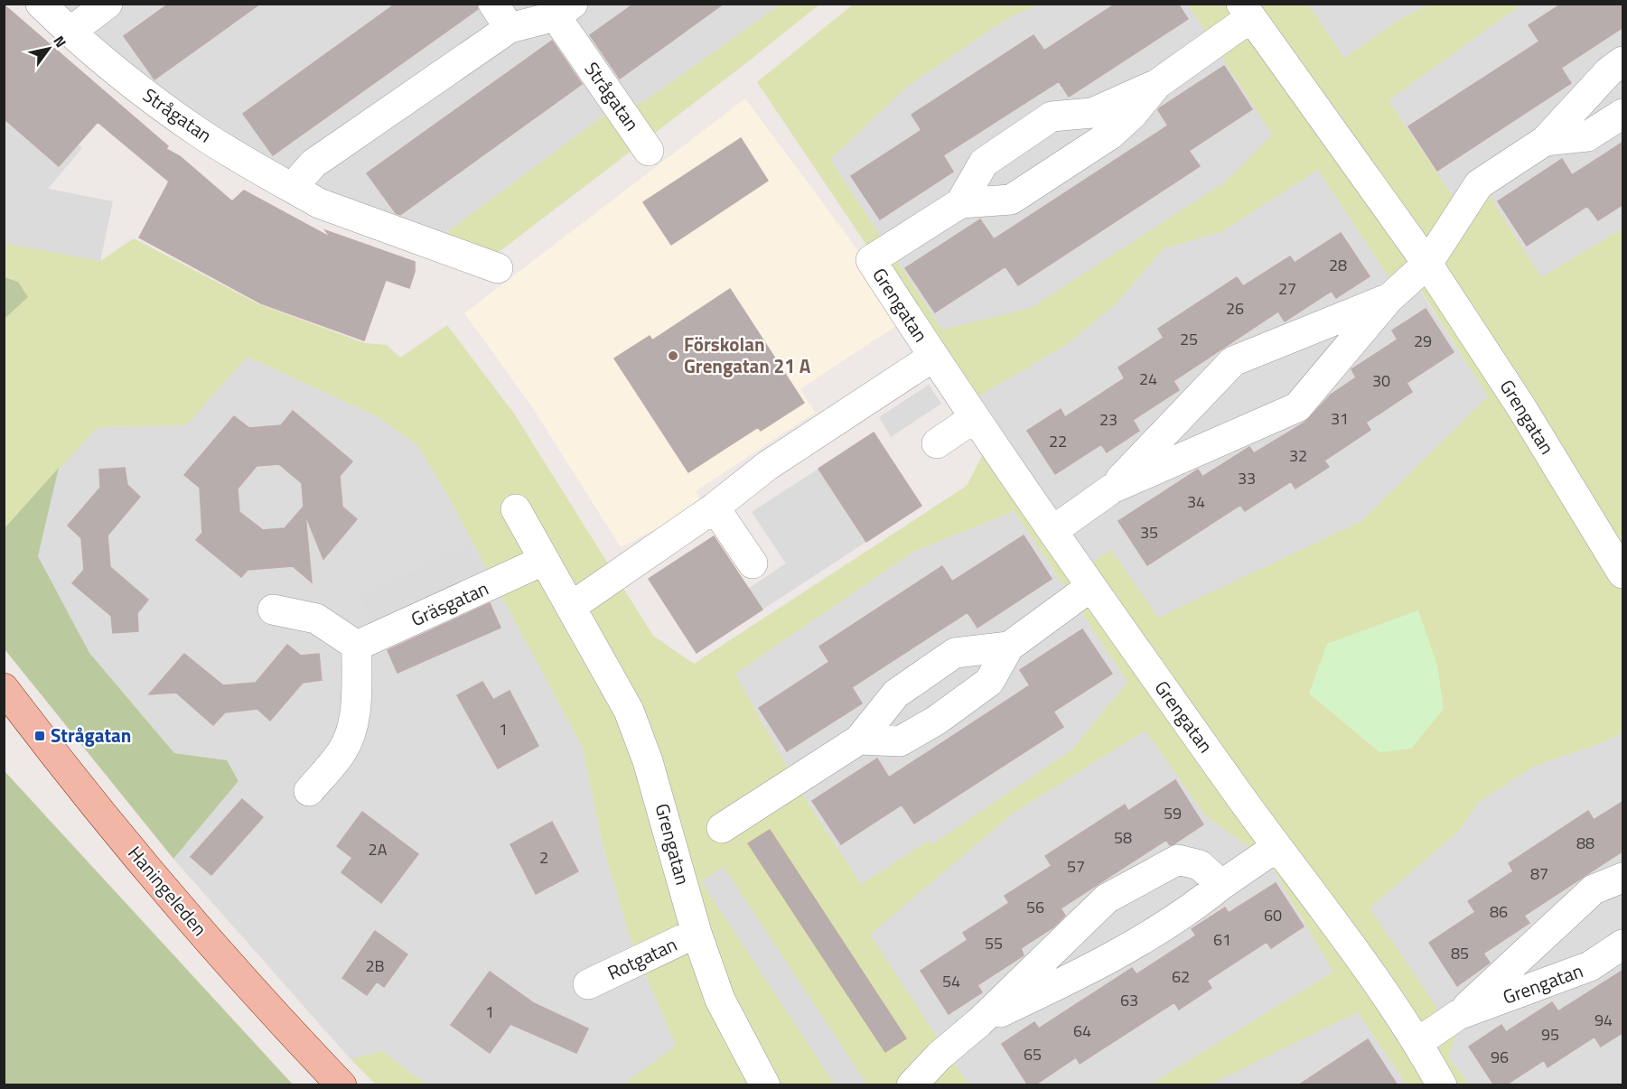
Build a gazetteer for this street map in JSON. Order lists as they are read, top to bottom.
{
  "streets": {
    "main road": ["Haningeleden"],
    "street": [
      "Strågatan",
      "Grengatan",
      "Gräsgatan",
      "Rotgatan"
    ]
  },
  "crossings": [
    ["Grengatan", "Gräsgatan"],
    ["Grengatan", "Rotgatan"]
  ],
  "places": {
    "other": ["Förskolan Grengatan 21 A"],
    "transit": ["Strågatan"]
  },
  "house_numbers": [
    "28",
    "27",
    "26",
    "25",
    "29",
    "24",
    "30",
    "31",
    "23",
    "22",
    "32",
    "33",
    "34",
    "35",
    "1",
    "59",
    "58",
    "88",
    "2A",
    "2",
    "57",
    "87",
    "56",
    "86",
    "60",
    "61",
    "55",
    "85",
    "2B",
    "62",
    "54",
    "63",
    "1",
    "94",
    "64",
    "95",
    "65",
    "96"
  ],
  "north": "top right"
}
